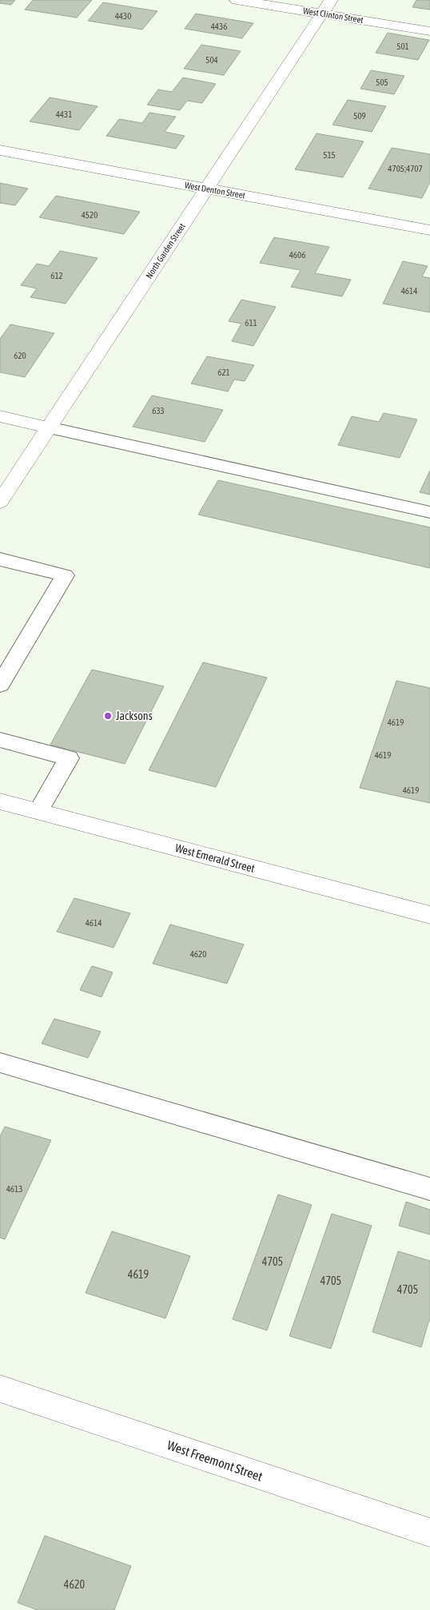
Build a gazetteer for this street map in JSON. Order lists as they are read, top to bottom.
{
  "streets": {
    "street": [
      "West Clinton Street",
      "West Denton Street",
      "North Garden Street",
      "West Emerald Street",
      "West Freemont Street"
    ]
  },
  "crossings": [
    ["West Clinton Street", "North Garden Street"],
    ["West Denton Street", "North Garden Street"]
  ],
  "places": ["Jacksons"],
  "house_numbers": [
    "4430",
    "4436",
    "501",
    "504",
    "505",
    "4431",
    "509",
    "515",
    "4705;4707",
    "4520",
    "4606",
    "612",
    "4614",
    "611",
    "620",
    "621",
    "633",
    "4619",
    "4619",
    "4619",
    "4614",
    "4620",
    "4613",
    "4705",
    "4619",
    "4705",
    "4705",
    "4620"
  ]
}
